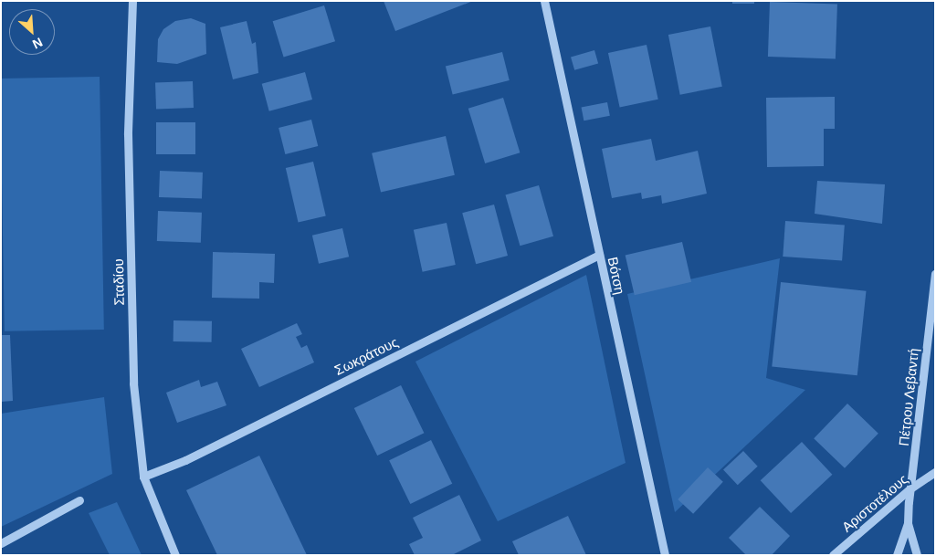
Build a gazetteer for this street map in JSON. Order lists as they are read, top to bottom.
{
  "streets": {
    "street": [
      "Βότση",
      "Σταδίου",
      "Σωκράτους",
      "Πέτρου Λεβαντή",
      "Αριστοτέλους"
    ]
  },
  "crossings": [
    ["Βότση", "Σωκράτους"],
    ["Σταδίου", "Σωκράτους"],
    ["Πέτρου Λεβαντή", "Αριστοτέλους"]
  ],
  "north": "bottom right"
}
